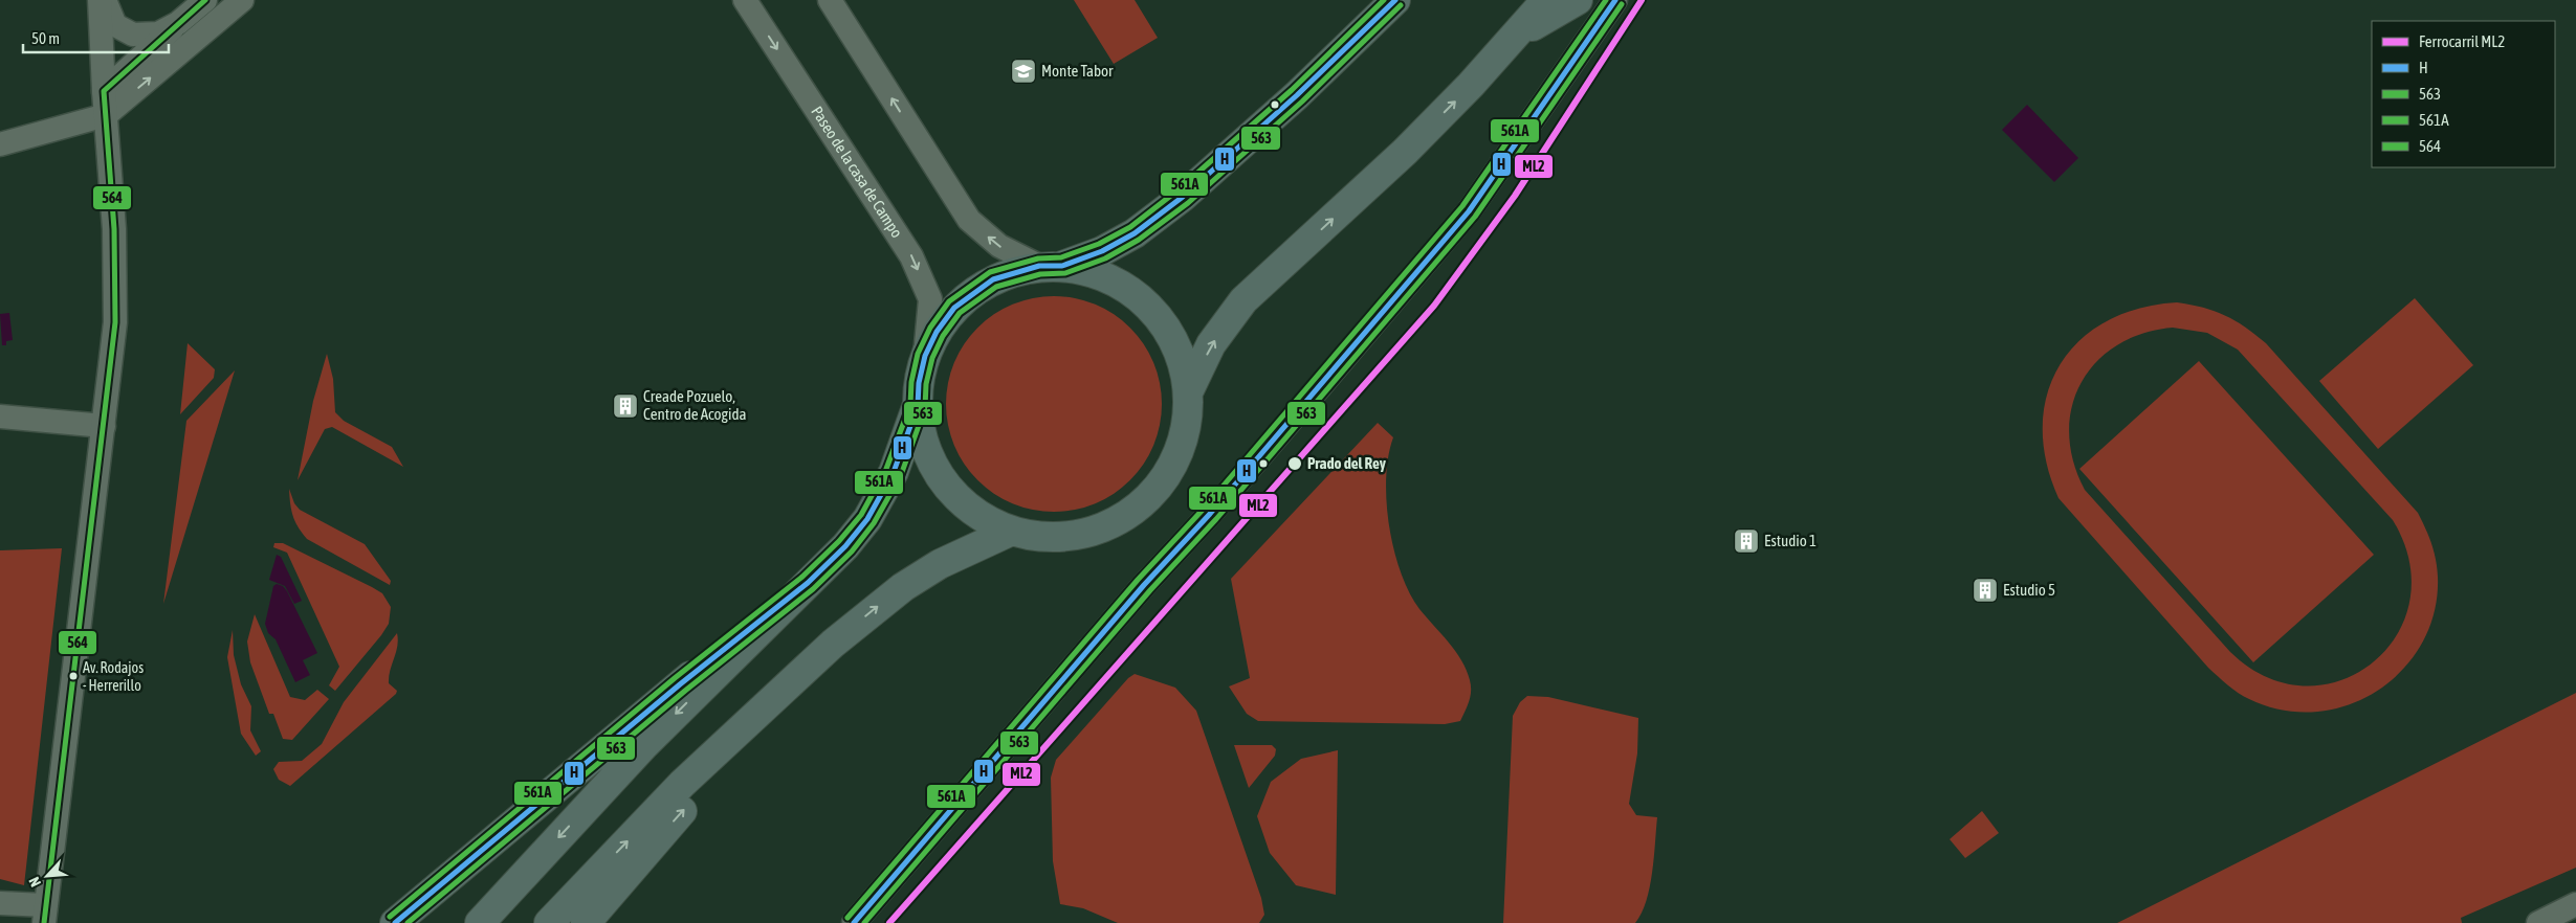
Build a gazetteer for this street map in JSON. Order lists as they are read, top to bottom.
{
  "streets": {
    "street": ["Paseo de la casa de Campo"]
  },
  "places": {
    "school or university": ["Monte Tabor"],
    "building": ["Creade Pozuelo, Centro de Acogida", "Estudio 1", "Estudio 5"],
    "other": ["Prado del Rey", "Av. Rodajos - Herrerillo"]
  },
  "lines": [
    "rail line ML2",
    "transit line H",
    "transit line 561A",
    "transit line 564",
    "transit line 563"
  ],
  "legend": [
    "Ferrocarril ML2",
    "H",
    "563",
    "561A",
    "564"
  ],
  "scale_bar": "50 m",
  "north": "bottom left"
}
